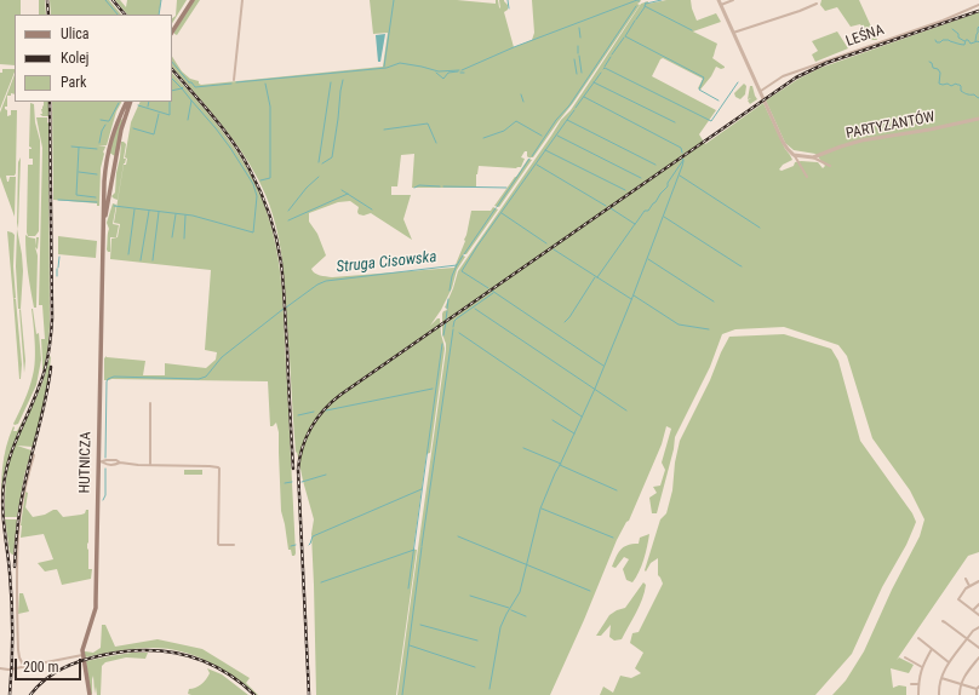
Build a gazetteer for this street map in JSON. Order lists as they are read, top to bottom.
{
  "streets": {
    "main road": ["HUTNICZA"],
    "street": ["LEŚNA", "PARTYZANTÓW"]
  },
  "water": ["Struga Cisowska"],
  "legend": ["Ulica", "Kolej", "Park"],
  "scale_bar": "200 m"
}
